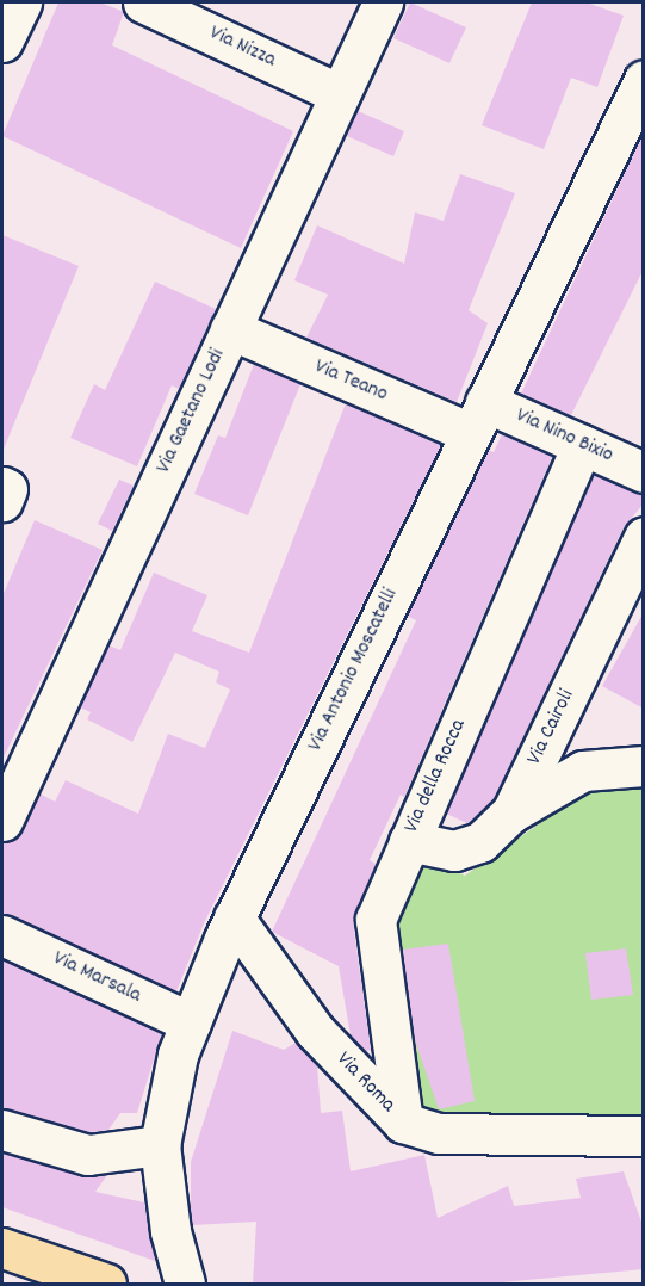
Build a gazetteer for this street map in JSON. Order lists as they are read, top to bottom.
{
  "streets": {
    "street": [
      "Via Nizza",
      "Via Teano",
      "Via Gaetano Lodi",
      "Via Nino Bixio",
      "Via Antonio Moscatelli",
      "Via Cairoli",
      "Via della Rocca",
      "Via Marsala",
      "Via Roma"
    ]
  },
  "crossings": [
    ["Via Nizza", "Via Gaetano Lodi"],
    ["Via Teano", "Via Gaetano Lodi"],
    ["Via Teano", "Via Nino Bixio"],
    ["Via Teano", "Via Antonio Moscatelli"],
    ["Via Nino Bixio", "Via Antonio Moscatelli"],
    ["Via Nino Bixio", "Via della Rocca"],
    ["Via Antonio Moscatelli", "Via Marsala"],
    ["Via Antonio Moscatelli", "Via Roma"],
    ["Via Cairoli", "Via della Rocca"],
    ["Via della Rocca", "Via Roma"]
  ]
}
